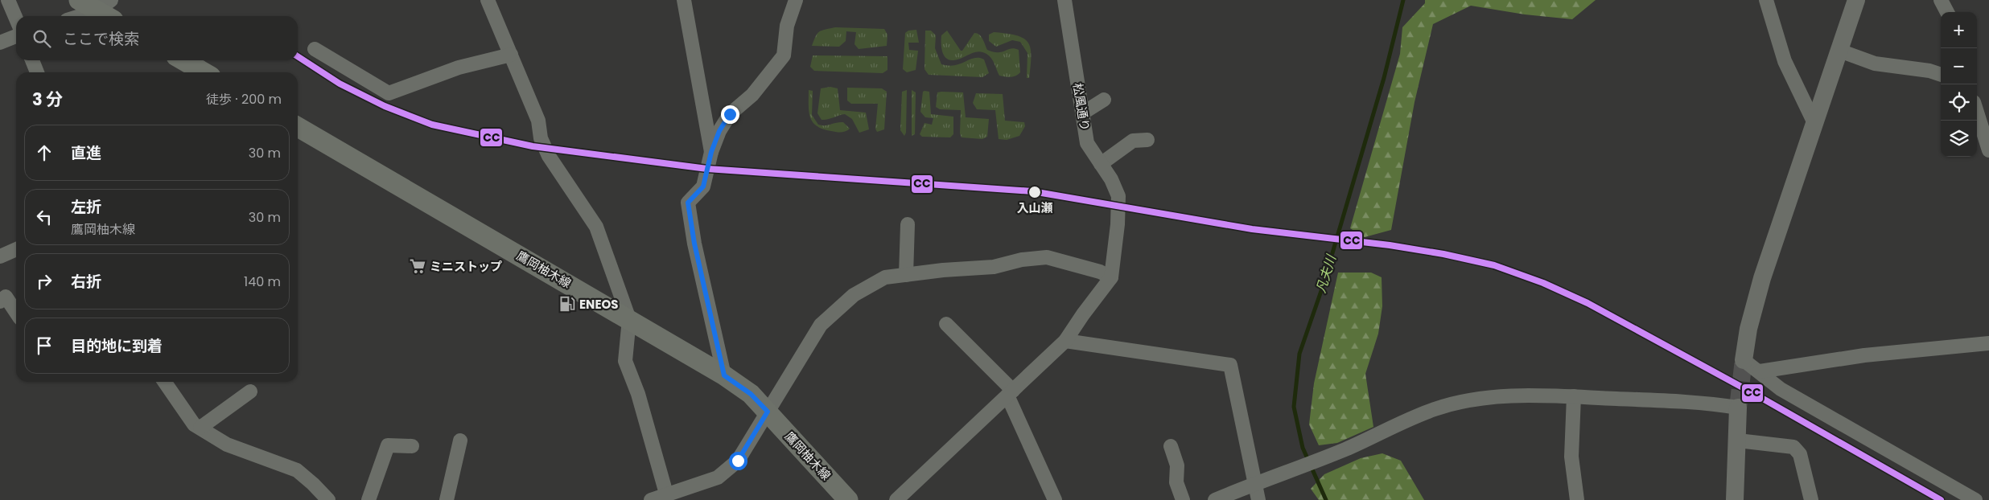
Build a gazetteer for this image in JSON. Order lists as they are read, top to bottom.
{
  "streets": {
    "main road": ["鷹岡柚木線"],
    "street": ["松風通り"]
  },
  "water": ["凡夫川"],
  "places": {
    "other": ["入山瀬"],
    "supermarket": ["ミニストップ"],
    "fuel station": ["ENEOS"]
  },
  "lines": ["transit line CC"],
  "page": {
    "map_buttons": ["+", "−"],
    "search": "ここで検索",
    "heading": ["3 分", "徒歩 · 200 m"],
    "list": [
      ["直進", "30 m"],
      ["左折", "鷹岡柚木線", "30 m"],
      ["右折", "140 m"],
      "目的地に到着"
    ]
  }
}
